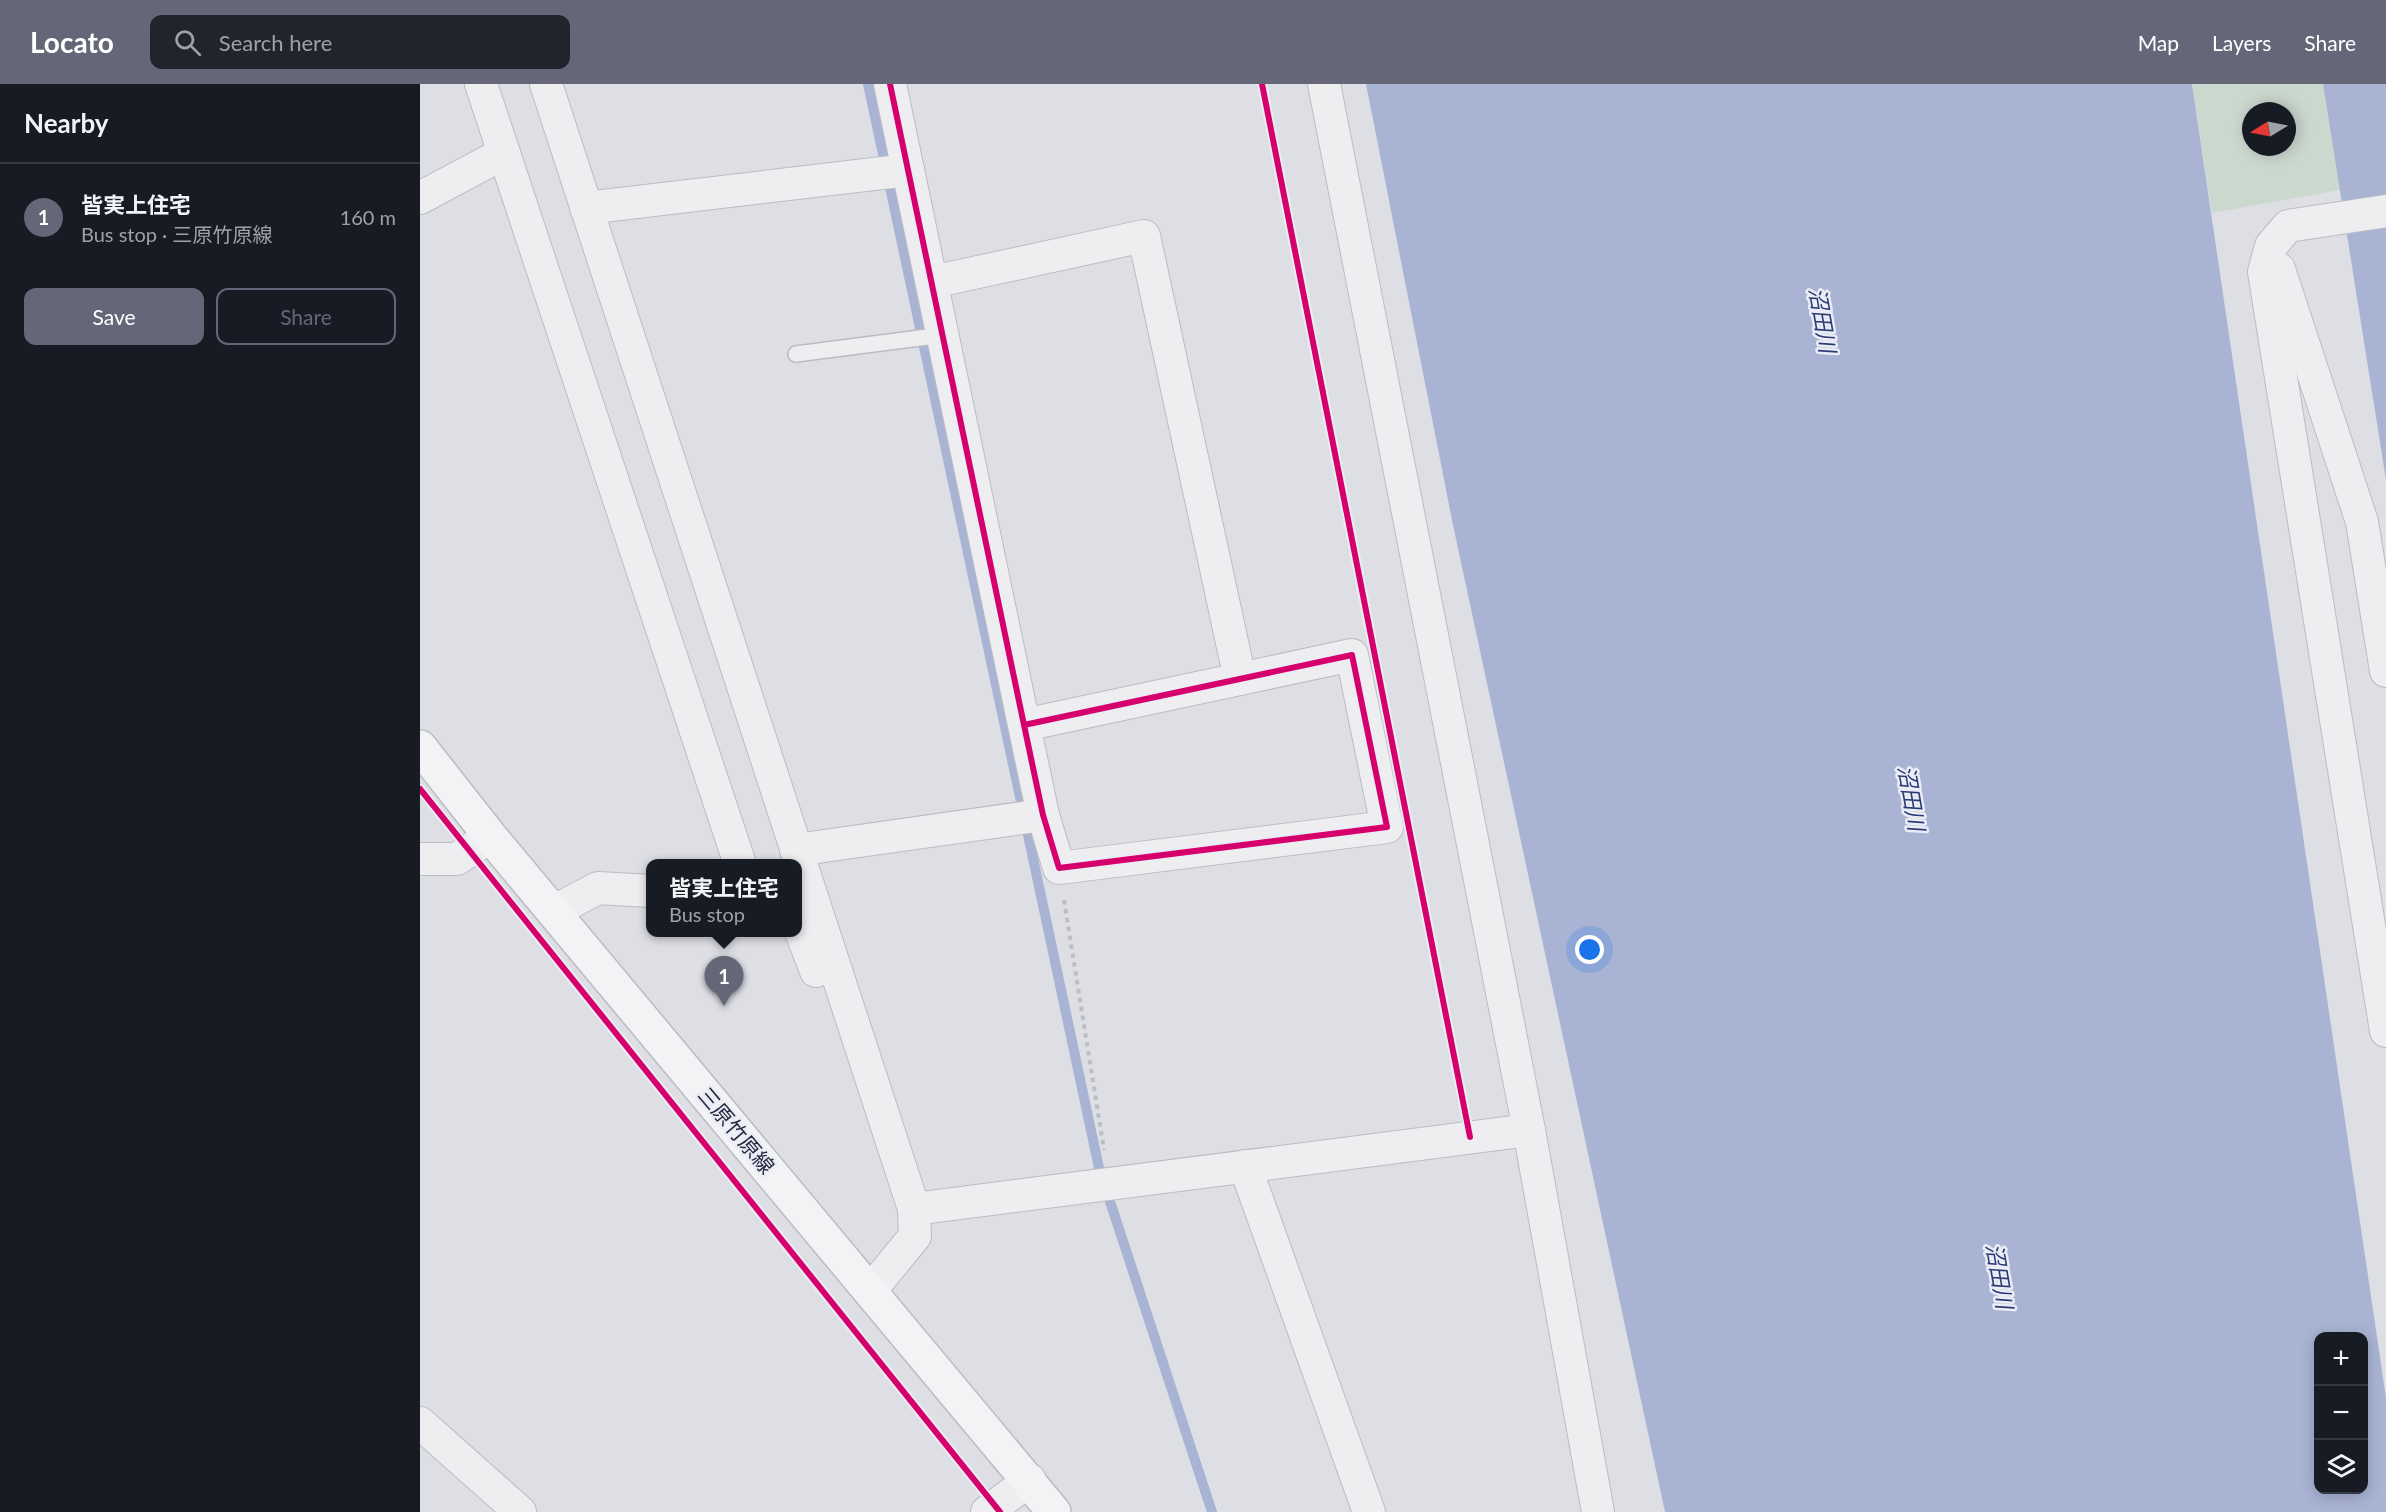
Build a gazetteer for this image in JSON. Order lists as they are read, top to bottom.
{
  "streets": {
    "main road": ["三原竹原線"]
  },
  "water": ["沼田川"],
  "north": "left",
  "page": {
    "header": "Locato",
    "search": "Search here",
    "nav": ["Map", "Layers", "Share"],
    "heading": "Nearby",
    "list": [
      {
        "mark": "1",
        "name": "皆実上住宅",
        "note": "Bus stop · 三原竹原線",
        "value": "160 m"
      }
    ],
    "buttons": ["Save", "Share"],
    "popup": ["皆実上住宅", "Bus stop"],
    "pins": "1",
    "map_buttons": ["+", "−"]
  }
}
